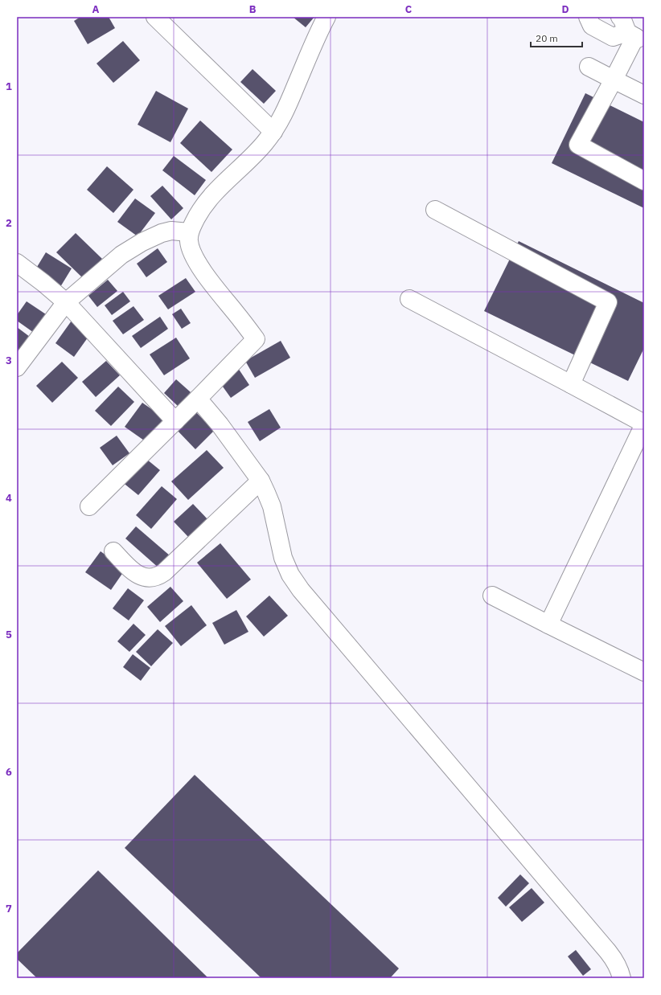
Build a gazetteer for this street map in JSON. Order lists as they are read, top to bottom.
{
  "scale_bar": "20 m",
  "grid": {
    "columns": [
      "A",
      "B",
      "C",
      "D"
    ],
    "rows": [
      "1",
      "2",
      "3",
      "4",
      "5",
      "6",
      "7"
    ]
  }
}
